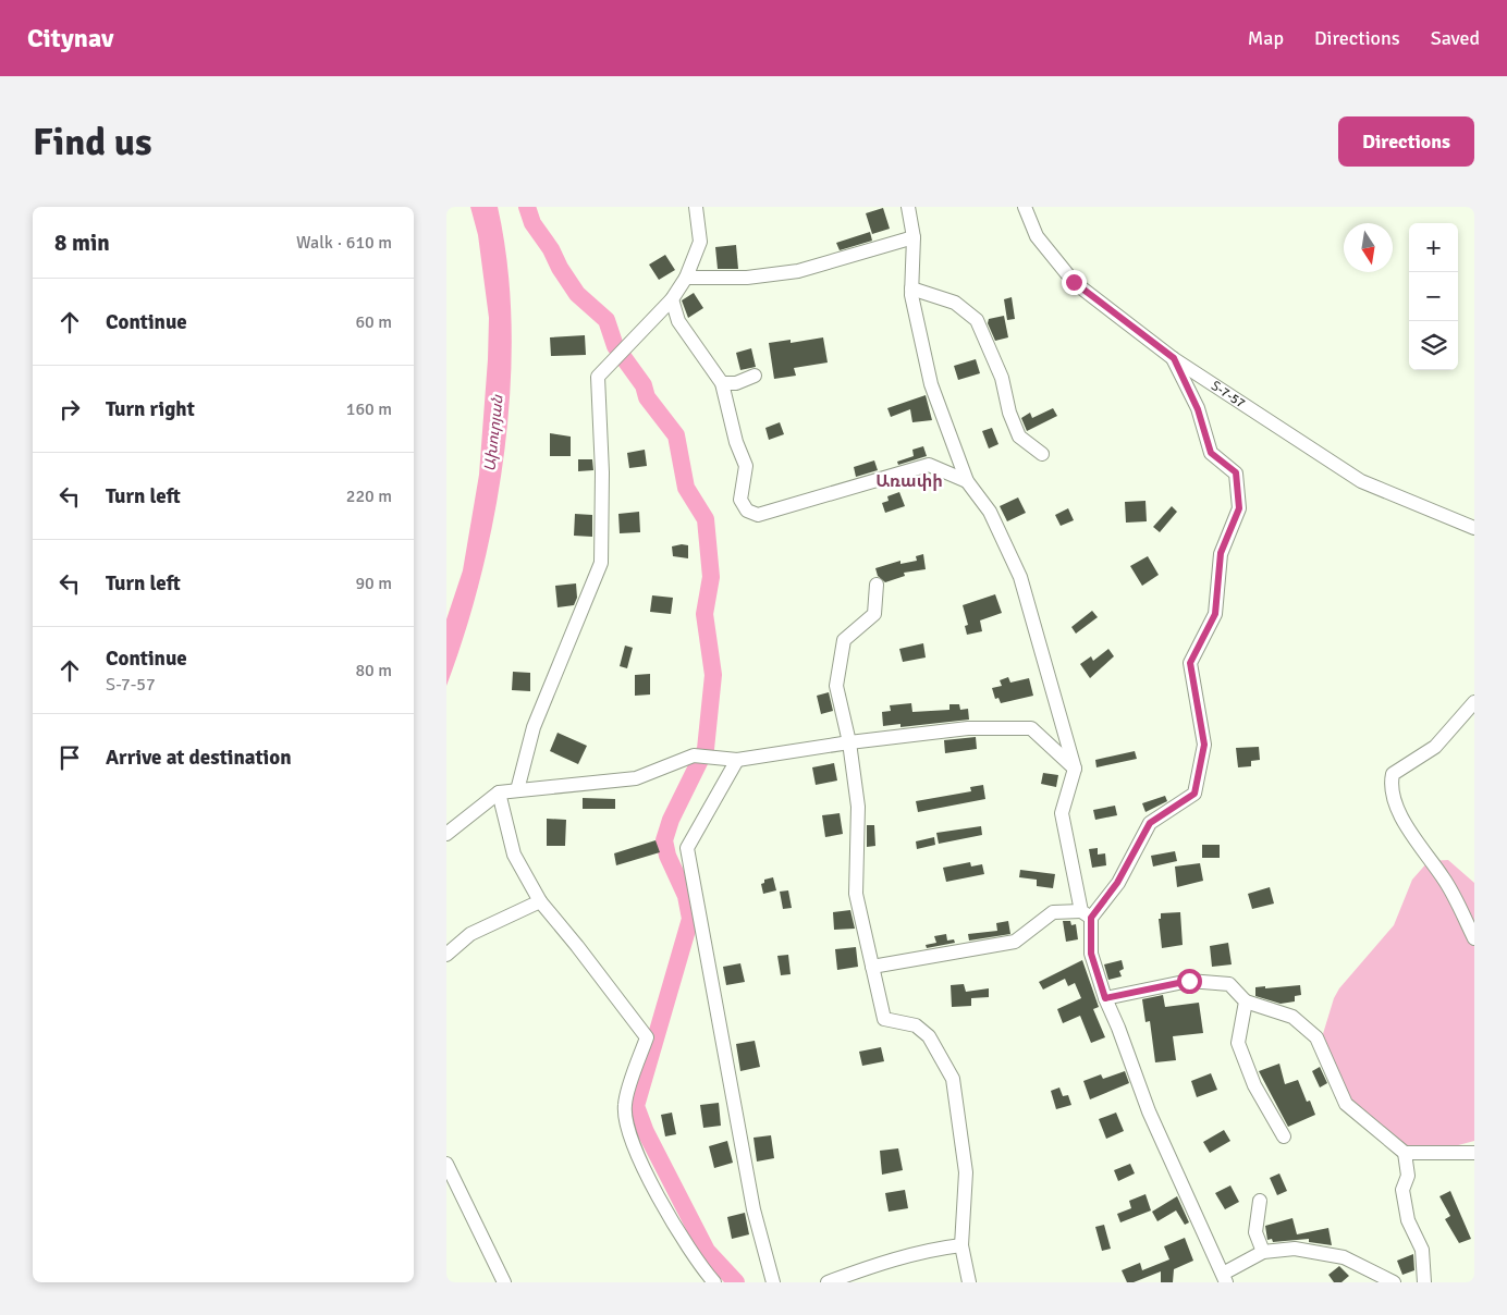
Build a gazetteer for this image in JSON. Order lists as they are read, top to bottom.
{
  "streets": {
    "street": ["Տ-7-57"]
  },
  "districts": ["Առափի"],
  "water": ["Ախուրյան"],
  "north": "bottom",
  "page": {
    "header": "Citynav",
    "nav": ["Map", "Directions", "Saved"],
    "buttons": "Directions",
    "title": "Find us",
    "heading": ["8 min", "Walk · 610 m"],
    "map_buttons": ["+", "−"],
    "list": [
      ["Continue", "60 m"],
      ["Turn right", "160 m"],
      ["Turn left", "220 m"],
      ["Turn left", "90 m"],
      ["Continue", "Տ-7-57", "80 m"],
      "Arrive at destination"
    ]
  }
}
